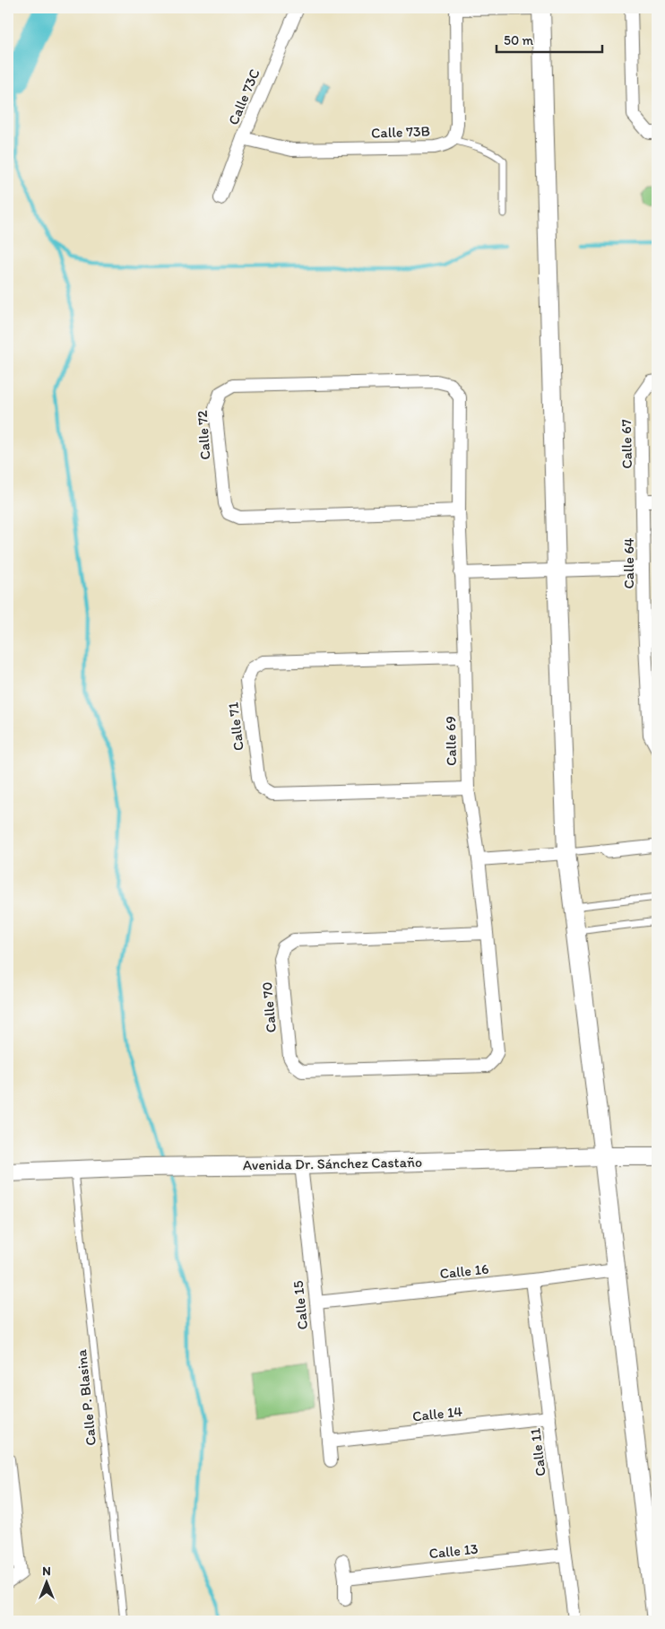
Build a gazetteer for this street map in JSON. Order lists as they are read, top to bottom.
{
  "streets": {
    "street": [
      "Calle 73C",
      "Calle 73B",
      "Calle 72",
      "Calle 67",
      "Calle 64",
      "Calle 71",
      "Calle 69",
      "Calle 70",
      "Avenida Dr. Sánchez Castaño",
      "Calle 16",
      "Calle 15",
      "Calle 14",
      "Calle 11",
      "Calle 13"
    ],
    "lane": ["Calle P. Blasina"]
  },
  "crossings": [
    ["Calle 73C", "Calle 73B"],
    ["Calle 72", "Calle 69"],
    ["Calle 67", "Calle 64"],
    ["Calle 71", "Calle 69"],
    ["Calle 69", "Calle 70"],
    ["Avenida Dr. Sánchez Castaño", "Calle 15"],
    ["Avenida Dr. Sánchez Castaño", "Calle P. Blasina"],
    ["Calle 16", "Calle 15"],
    ["Calle 16", "Calle 11"],
    ["Calle 15", "Calle 14"],
    ["Calle 14", "Calle 11"],
    ["Calle 11", "Calle 13"]
  ],
  "scale_bar": "50 m",
  "north": "top"
}
